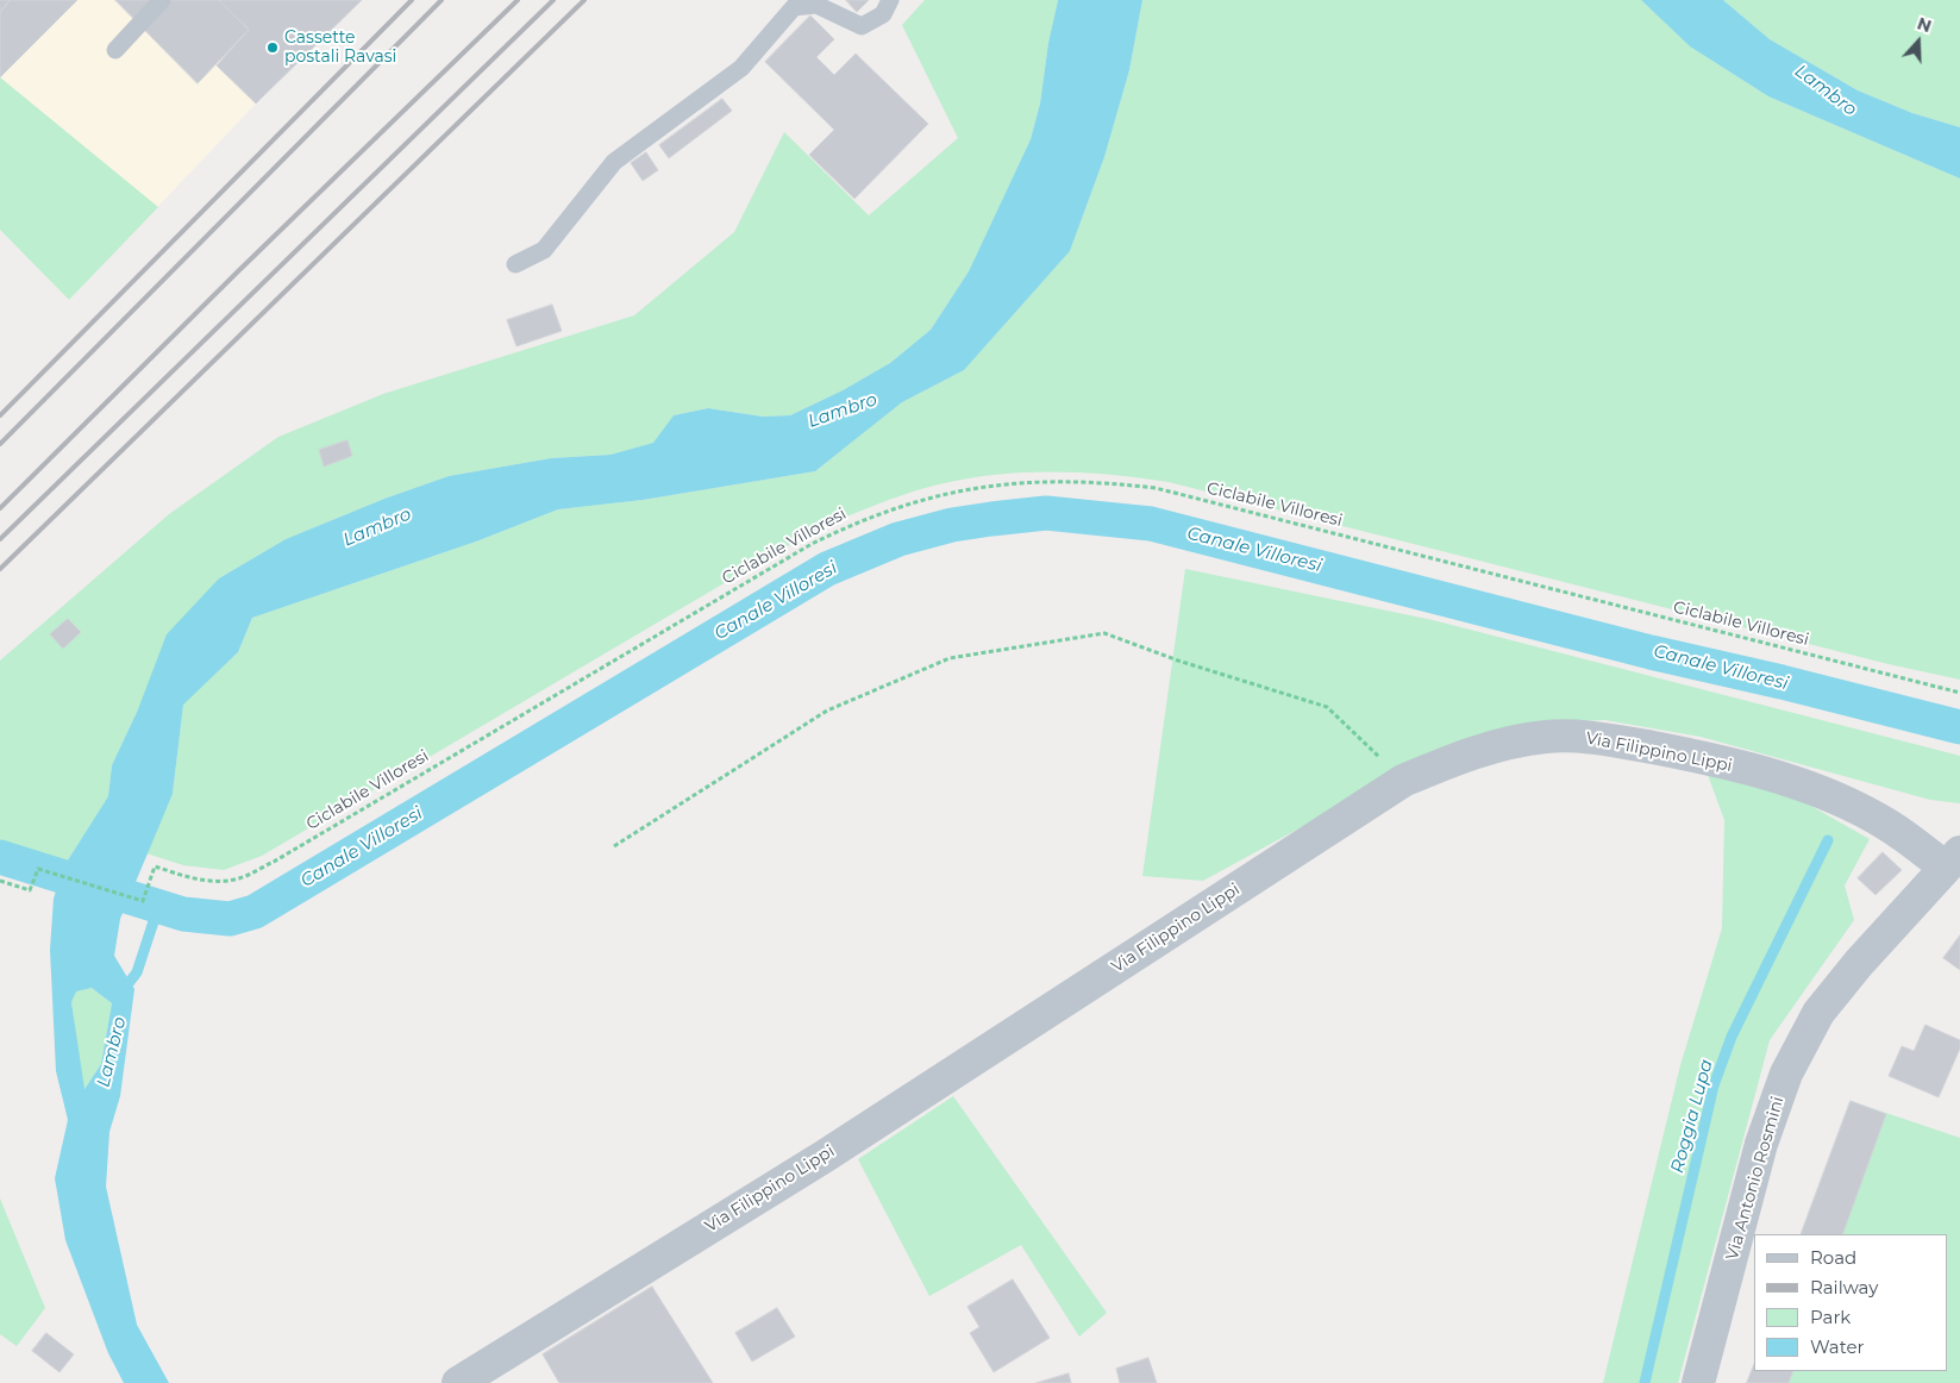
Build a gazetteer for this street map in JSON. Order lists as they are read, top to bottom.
{
  "streets": {
    "street": ["Via Filippino Lippi", "Via Antonio Rosmini"],
    "path": ["Ciclabile Villoresi"]
  },
  "crossings": [
    ["Via Filippino Lippi", "Via Antonio Rosmini"]
  ],
  "water": ["Lambro", "Canale Villoresi", "Roggia Lupa"],
  "places": ["Cassette postali Ravasi"],
  "legend": [
    "Road",
    "Railway",
    "Park",
    "Water"
  ],
  "north": "top"
}
